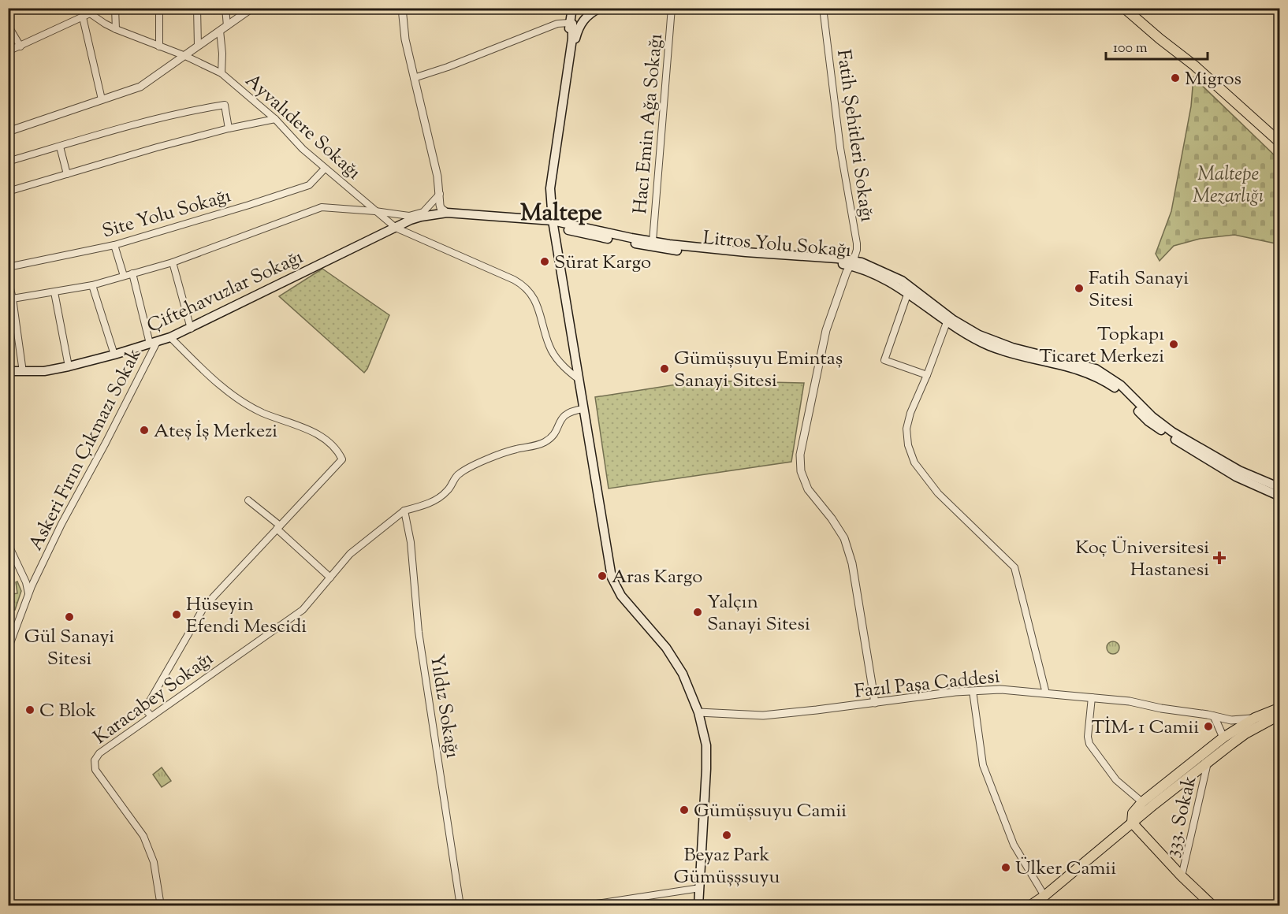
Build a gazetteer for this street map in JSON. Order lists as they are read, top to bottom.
{
  "streets": {
    "main road": ["Litros Yolu Sokağı", "Çiftehavuzlar Sokağı"],
    "street": [
      "Hacı Emin Ağa Sokağı",
      "Ayvalıdere Sokağı",
      "Fatih Şehitleri Sokağı",
      "Site Yolu Sokağı",
      "Askeri Fırın Çıkmazı Sokak",
      "Fazıl Paşa Caddesi",
      "Karacabey Sokağı",
      "Yıldız Sokağı",
      "333. Sokak"
    ]
  },
  "crossings": [
    ["Hacı Emin Ağa Sokağı", "Litros Yolu Sokağı"],
    ["Ayvalıdere Sokağı", "Site Yolu Sokağı"],
    ["Ayvalıdere Sokağı", "Çiftehavuzlar Sokağı"],
    ["Fatih Şehitleri Sokağı", "Litros Yolu Sokağı"],
    ["Litros Yolu Sokağı", "Çiftehavuzlar Sokağı"],
    ["Çiftehavuzlar Sokağı", "Askeri Fırın Çıkmazı Sokak"],
    ["Karacabey Sokağı", "Yıldız Sokağı"]
  ],
  "districts": ["Maltepe"],
  "parks": ["Maltepe Mezarlığı"],
  "places": {
    "other": [
      "Migros",
      "Sürat Kargo",
      "Fatih Sanayi Sitesi",
      "Topkapı Ticaret Merkezi",
      "Gümüşsuyu Emintaş Sanayi Sitesi",
      "Ateş İş Merkezi",
      "Aras Kargo",
      "Yalçın Sanayi Sitesi",
      "Hüseyin Efendi Mescidi",
      "Gül Sanayi Sitesi",
      "C Blok",
      "TİM- 1 Camii",
      "Gümüşsuyu Camii",
      "Beyaz Park Gümüşşsuyu",
      "Ülker Camii"
    ],
    "health": ["Koç Üniversitesi Hastanesi"]
  },
  "scale_bar": "100 m"
}
